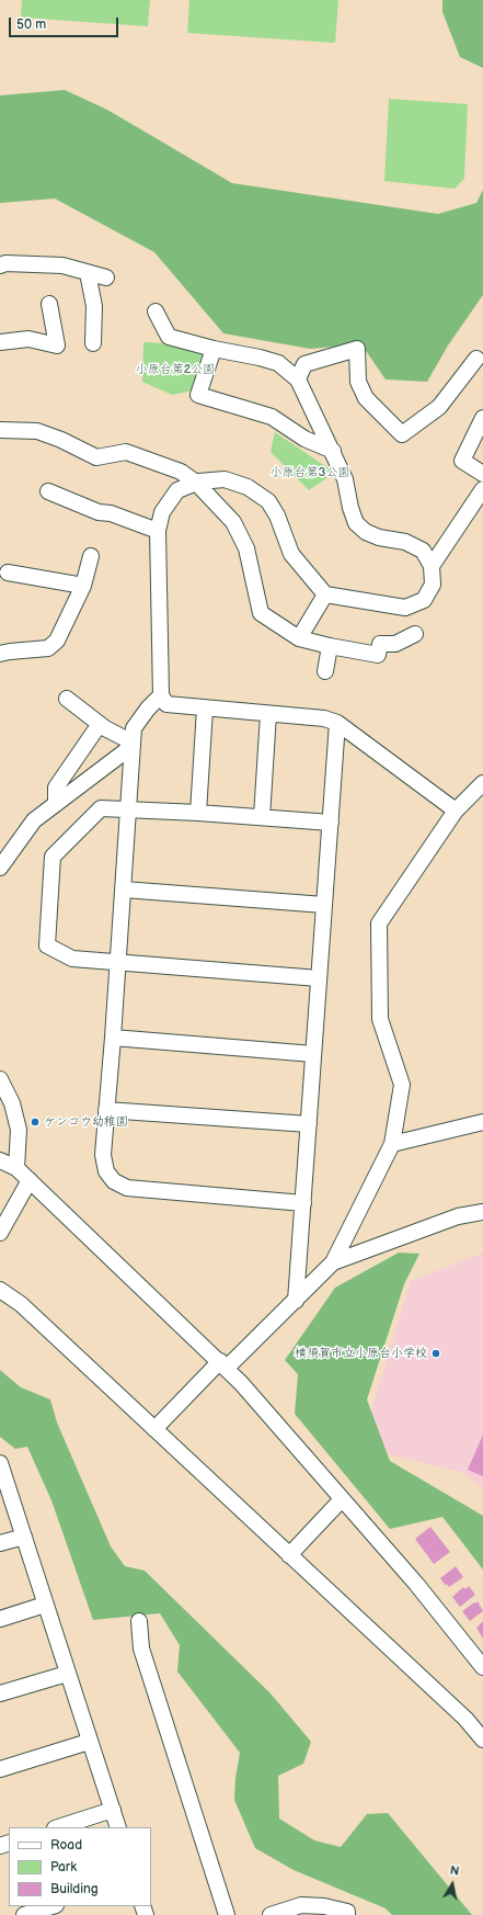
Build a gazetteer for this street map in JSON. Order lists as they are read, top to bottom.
{
  "parks": ["小原台第2公園", "小原台第3公園"],
  "places": ["ケンコウ幼稚園", "横須賀市立小原台小学校"],
  "legend": ["Road", "Park", "Building"],
  "scale_bar": "50 m",
  "north": "top"
}
